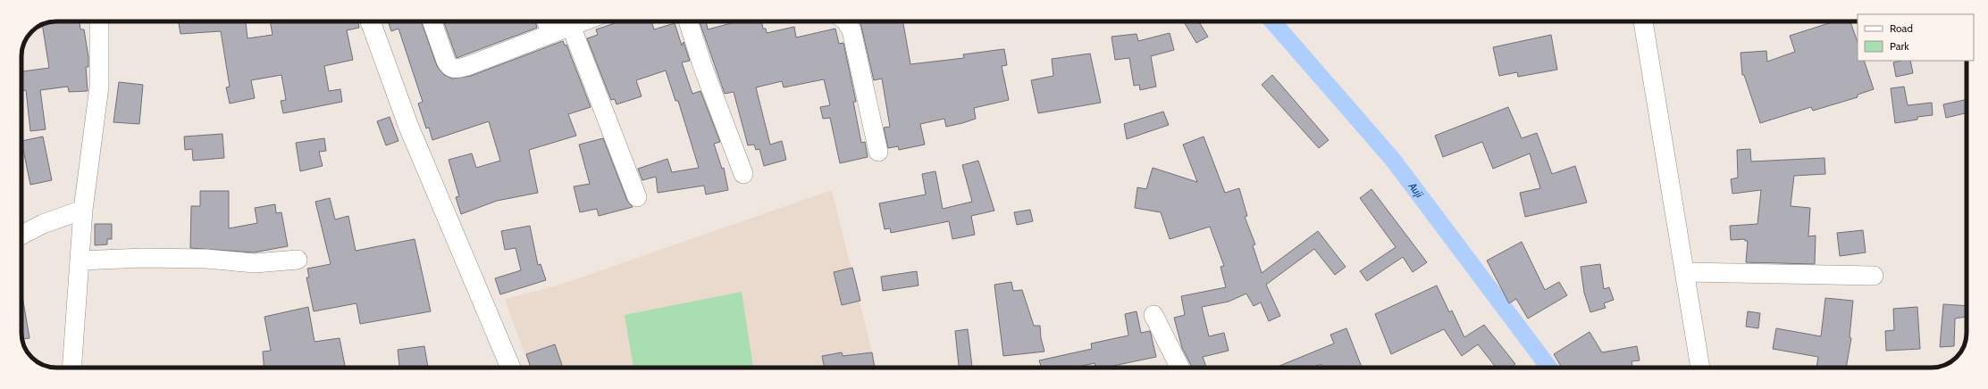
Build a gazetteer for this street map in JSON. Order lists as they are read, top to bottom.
{
  "water": ["Auji"],
  "legend": ["Road", "Park"]
}
